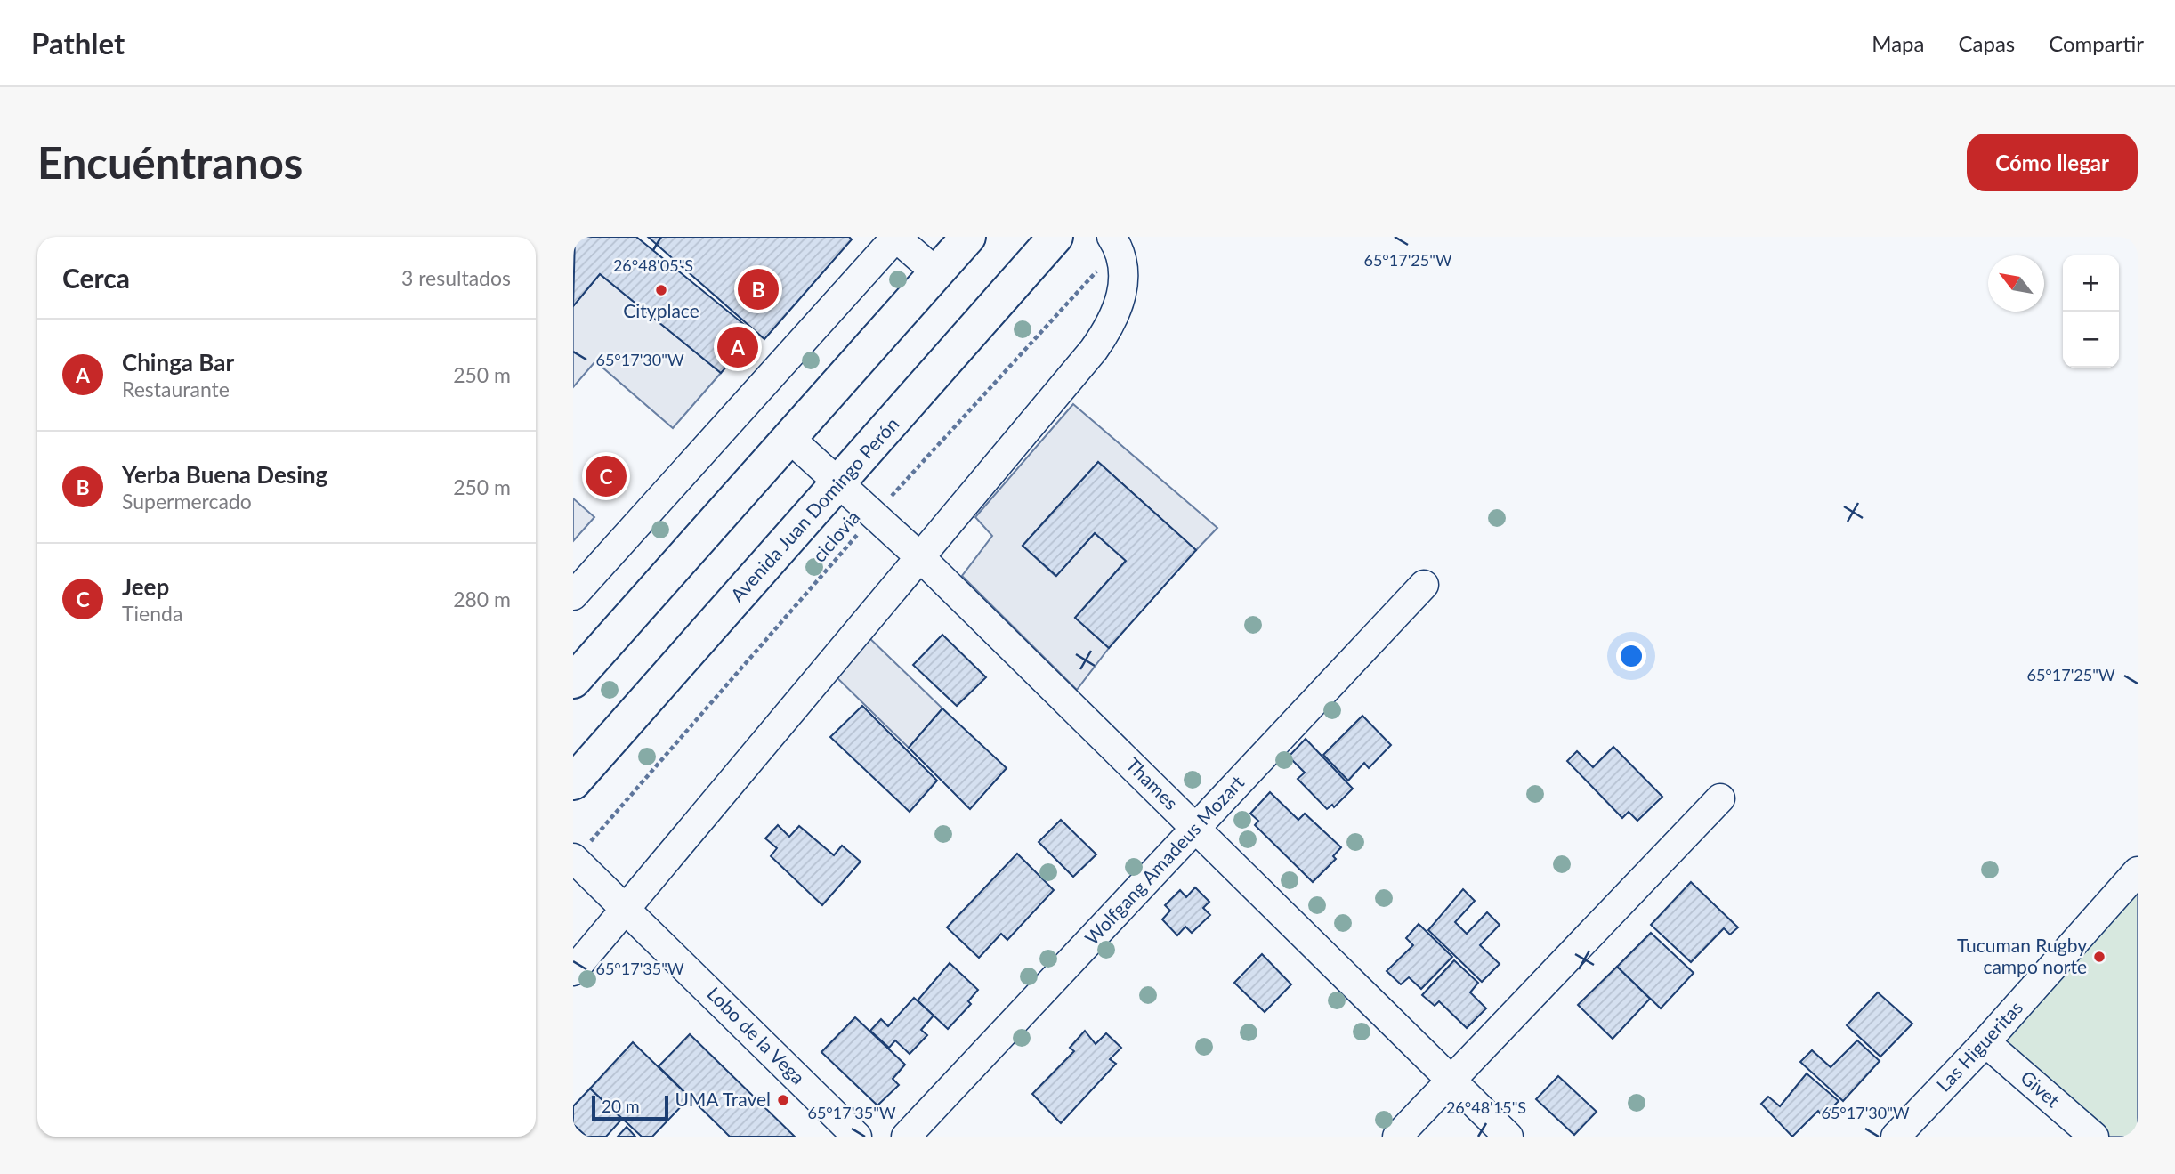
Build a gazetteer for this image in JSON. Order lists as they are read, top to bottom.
{
  "streets": {
    "main road": ["Avenida Juan Domingo Perón"],
    "street": [
      "Thames",
      "Wolfgang Amadeus Mozart",
      "Lobo de la Vega",
      "Las Higueritas",
      "Givet"
    ],
    "path": ["ciclovia"]
  },
  "crossings": [
    ["Avenida Juan Domingo Perón", "Thames"],
    ["ciclovia", "Thames"],
    ["ciclovia", "Lobo de la Vega"],
    ["Thames", "Wolfgang Amadeus Mozart"],
    ["Las Higueritas", "Givet"]
  ],
  "places": ["Cityplace", "Tucuman Rugby campo norte", "UMA Travel"],
  "scale_bar": "20 m",
  "north": "top left",
  "page": {
    "header": "Pathlet",
    "nav": ["Mapa", "Capas", "Compartir"],
    "buttons": "Cómo llegar",
    "title": "Encuéntranos",
    "heading": ["Cerca", "3 resultados"],
    "map_buttons": ["+", "−"],
    "pins": ["B", "A", "C"],
    "list": [
      {
        "mark": "A",
        "name": "Chinga Bar",
        "note": "Restaurante",
        "value": "250 m"
      },
      {
        "mark": "B",
        "name": "Yerba Buena Desing",
        "note": "Supermercado",
        "value": "250 m"
      },
      {
        "mark": "C",
        "name": "Jeep",
        "note": "Tienda",
        "value": "280 m"
      }
    ],
    "scale": "20 m"
  },
  "coordinates": [
    "65°17'25\"W",
    "26°48'05\"S",
    "65°17'30\"W",
    "65°17'35\"W",
    "26°48'15\"S"
  ]
}
